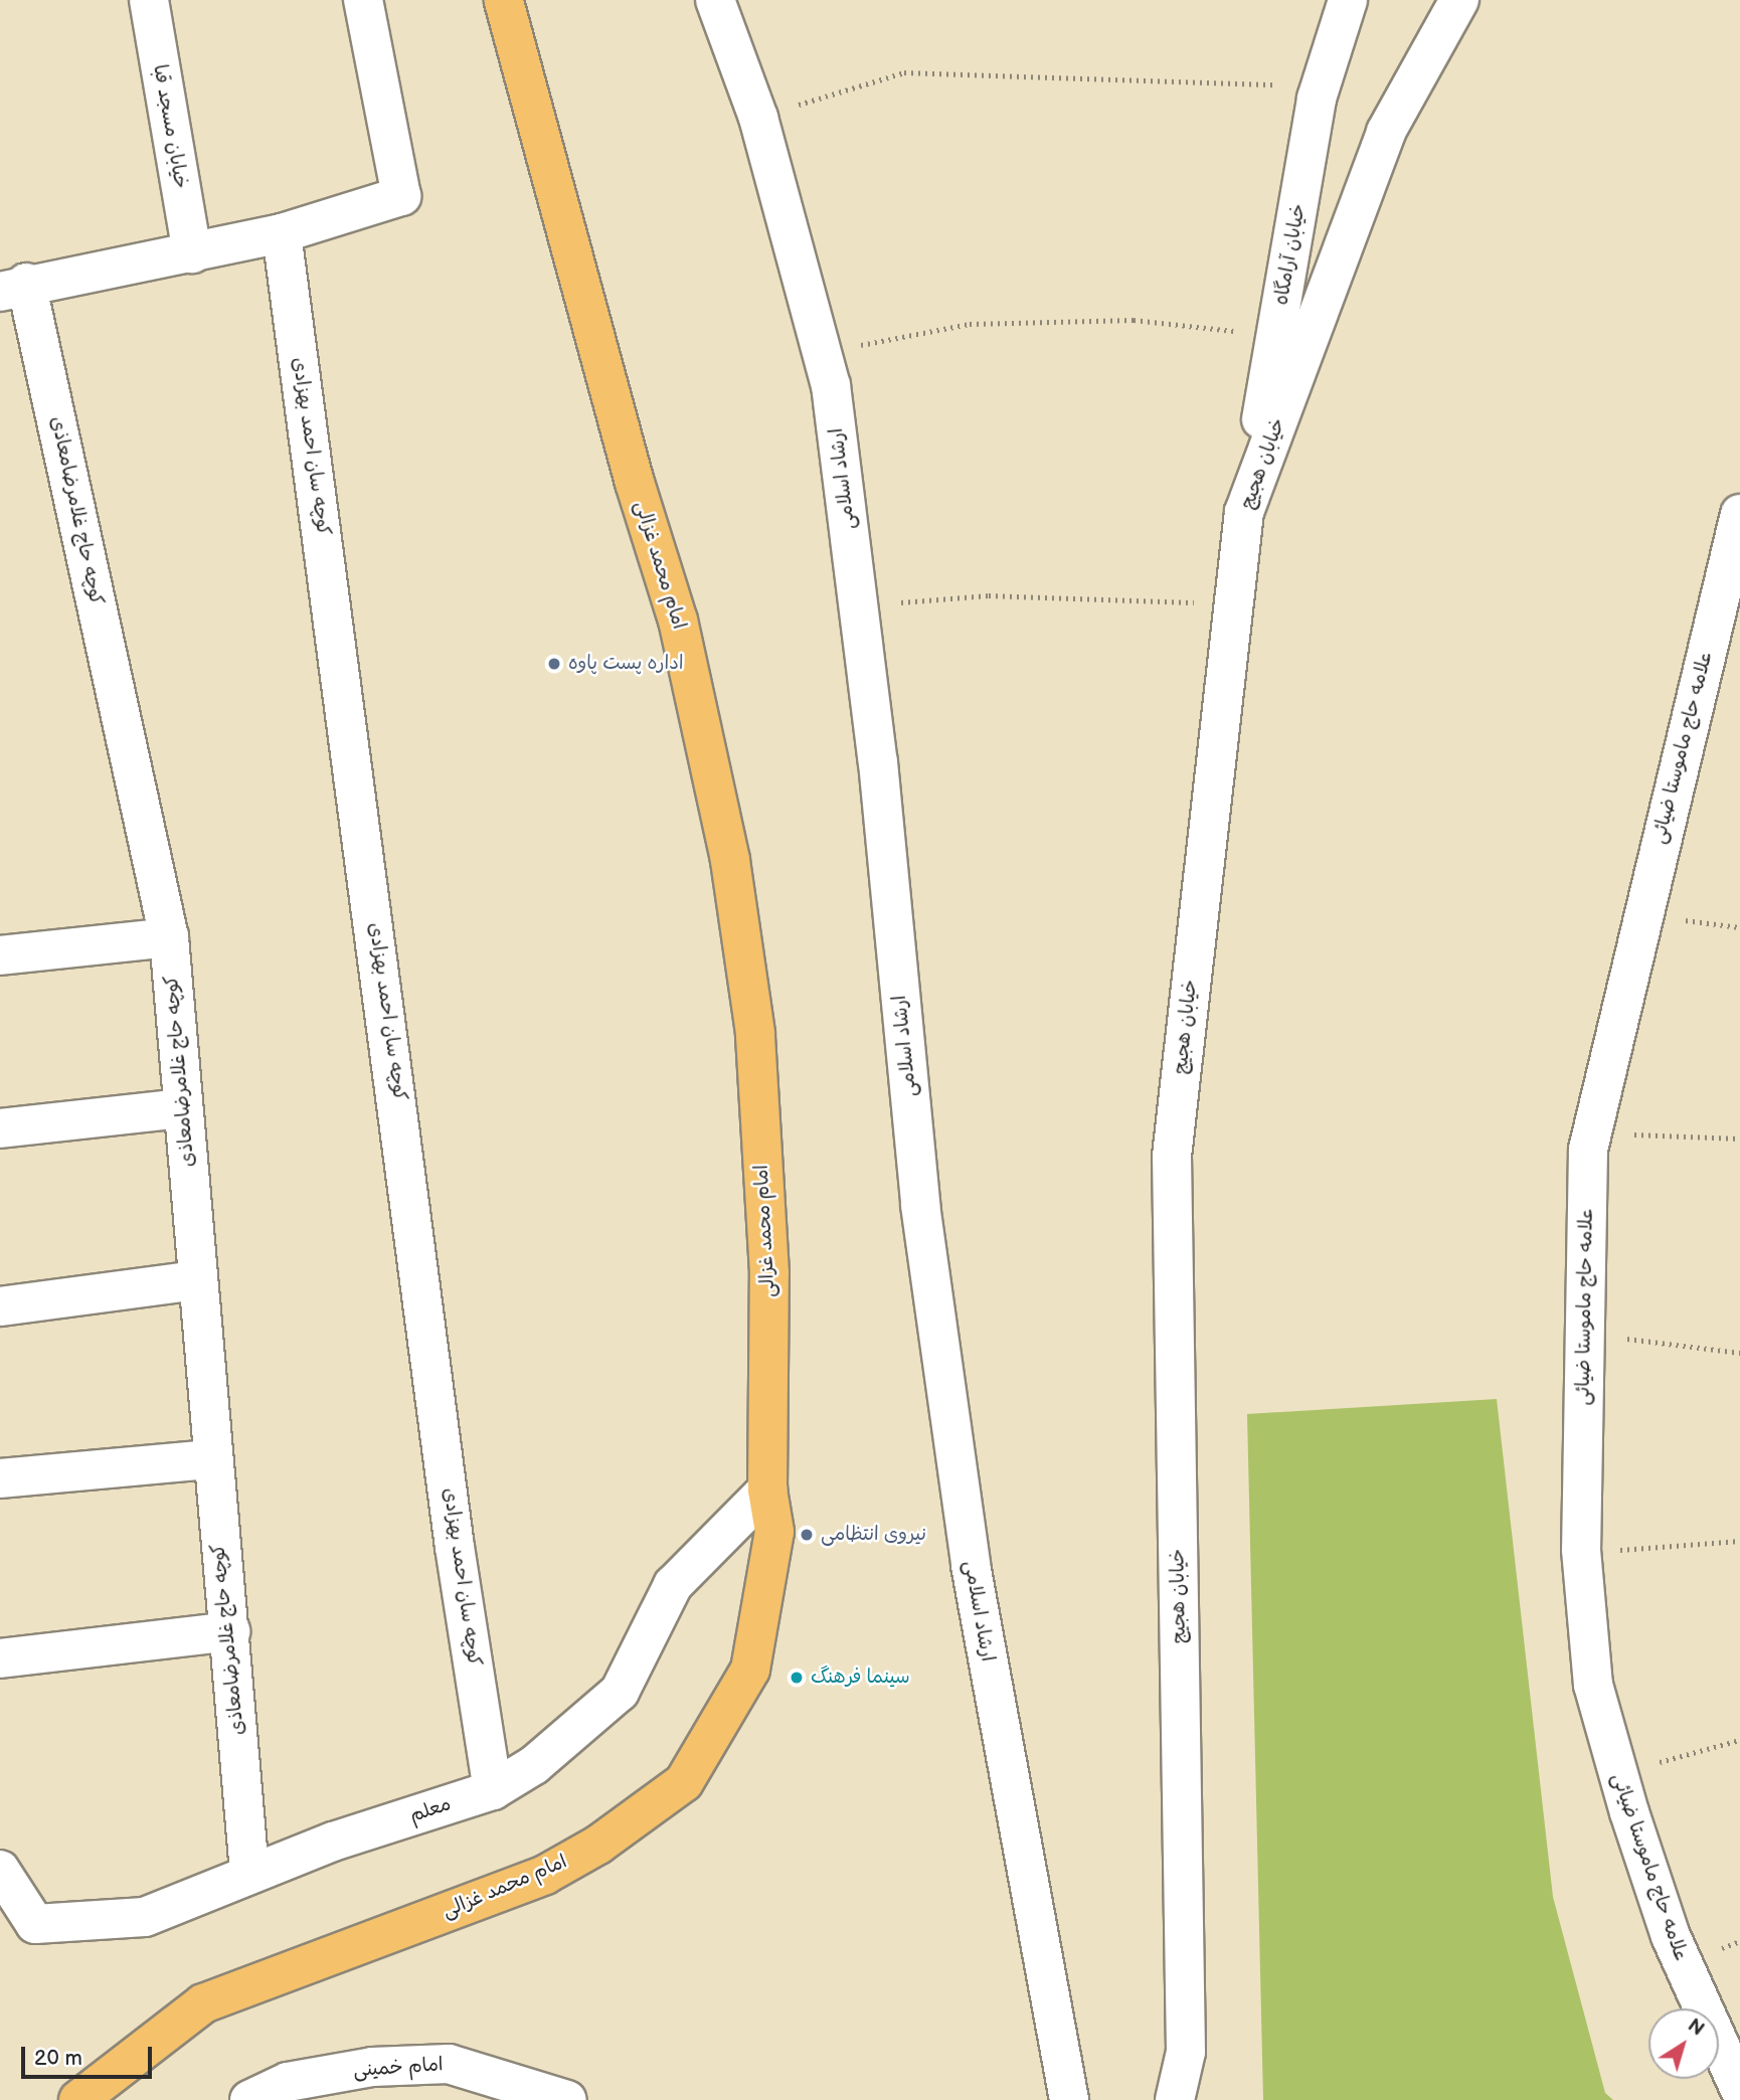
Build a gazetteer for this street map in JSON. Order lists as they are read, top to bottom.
{
  "streets": {
    "main road": ["امام محمد غزالی"],
    "street": [
      "خیابان مسجد قبا",
      "خیابان آرامگاه",
      "کوچه سان احمد بهزادی",
      "خیابان هجیج",
      "ارشاد اسلامی",
      "کوچه حاج غلامرضامعاذی",
      "علامه حاج ماموستا ضیائی",
      "معلم",
      "امام خمینی"
    ]
  },
  "crossings": [
    ["خیابان آرامگاه", "خیابان هجیج"],
    ["کوچه سان احمد بهزادی", "معلم"],
    ["کوچه حاج غلامرضامعاذی", "معلم"],
    ["امام محمد غزالی", "معلم"]
  ],
  "places": ["اداره پست پاوه", "نیروی انتظامی", "سینما فرهنگ"],
  "scale_bar": "20 m",
  "north": "top right"
}
